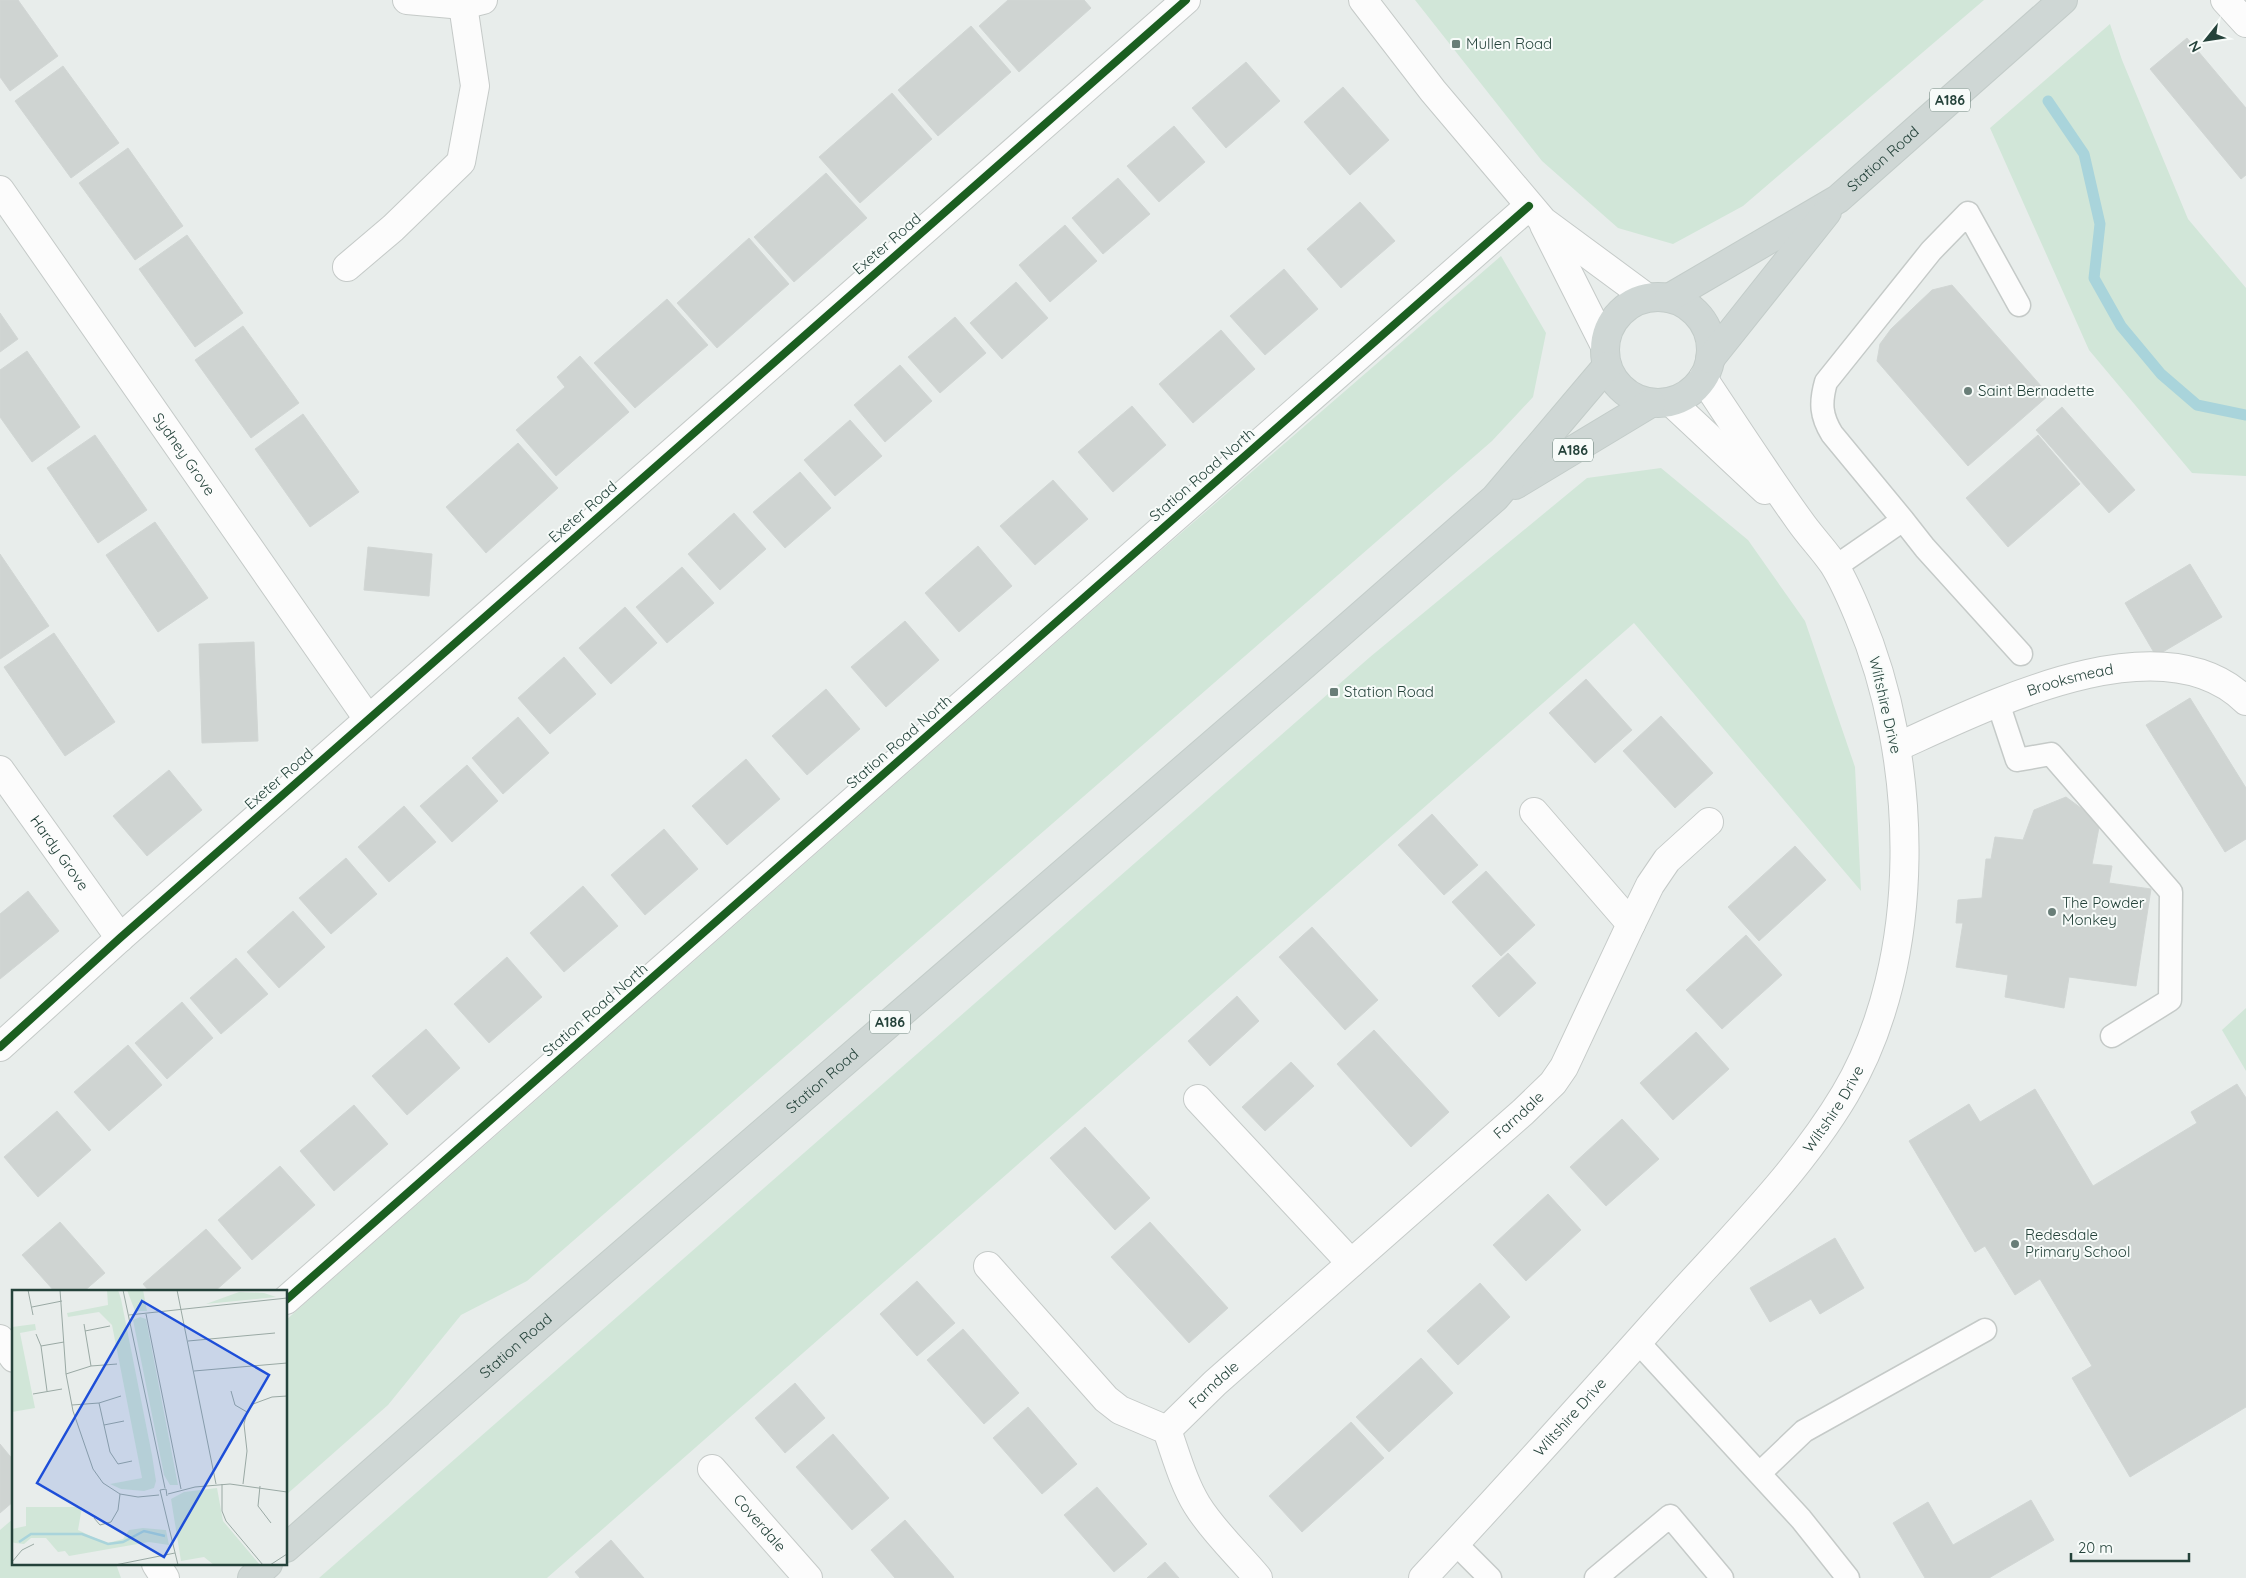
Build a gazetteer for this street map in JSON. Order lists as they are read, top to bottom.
{
  "streets": {
    "main road": ["A186", "Station Road"],
    "street": [
      "Exeter Road",
      "Sydney Grove",
      "Station Road North",
      "Brooksmead",
      "Wiltshire Drive",
      "Hardy Grove",
      "Farndale",
      "Coverdale"
    ]
  },
  "crossings": [
    ["Station Road", "Wiltshire Drive"],
    ["Exeter Road", "Sydney Grove"],
    ["Exeter Road", "Hardy Grove"],
    ["Brooksmead", "Wiltshire Drive"]
  ],
  "places": {
    "transit": ["Mullen Road", "Station Road"],
    "other": ["Saint Bernadette", "The Powder Monkey", "Redesdale Primary School"]
  },
  "scale_bar": "20 m",
  "north": "bottom left"
}
